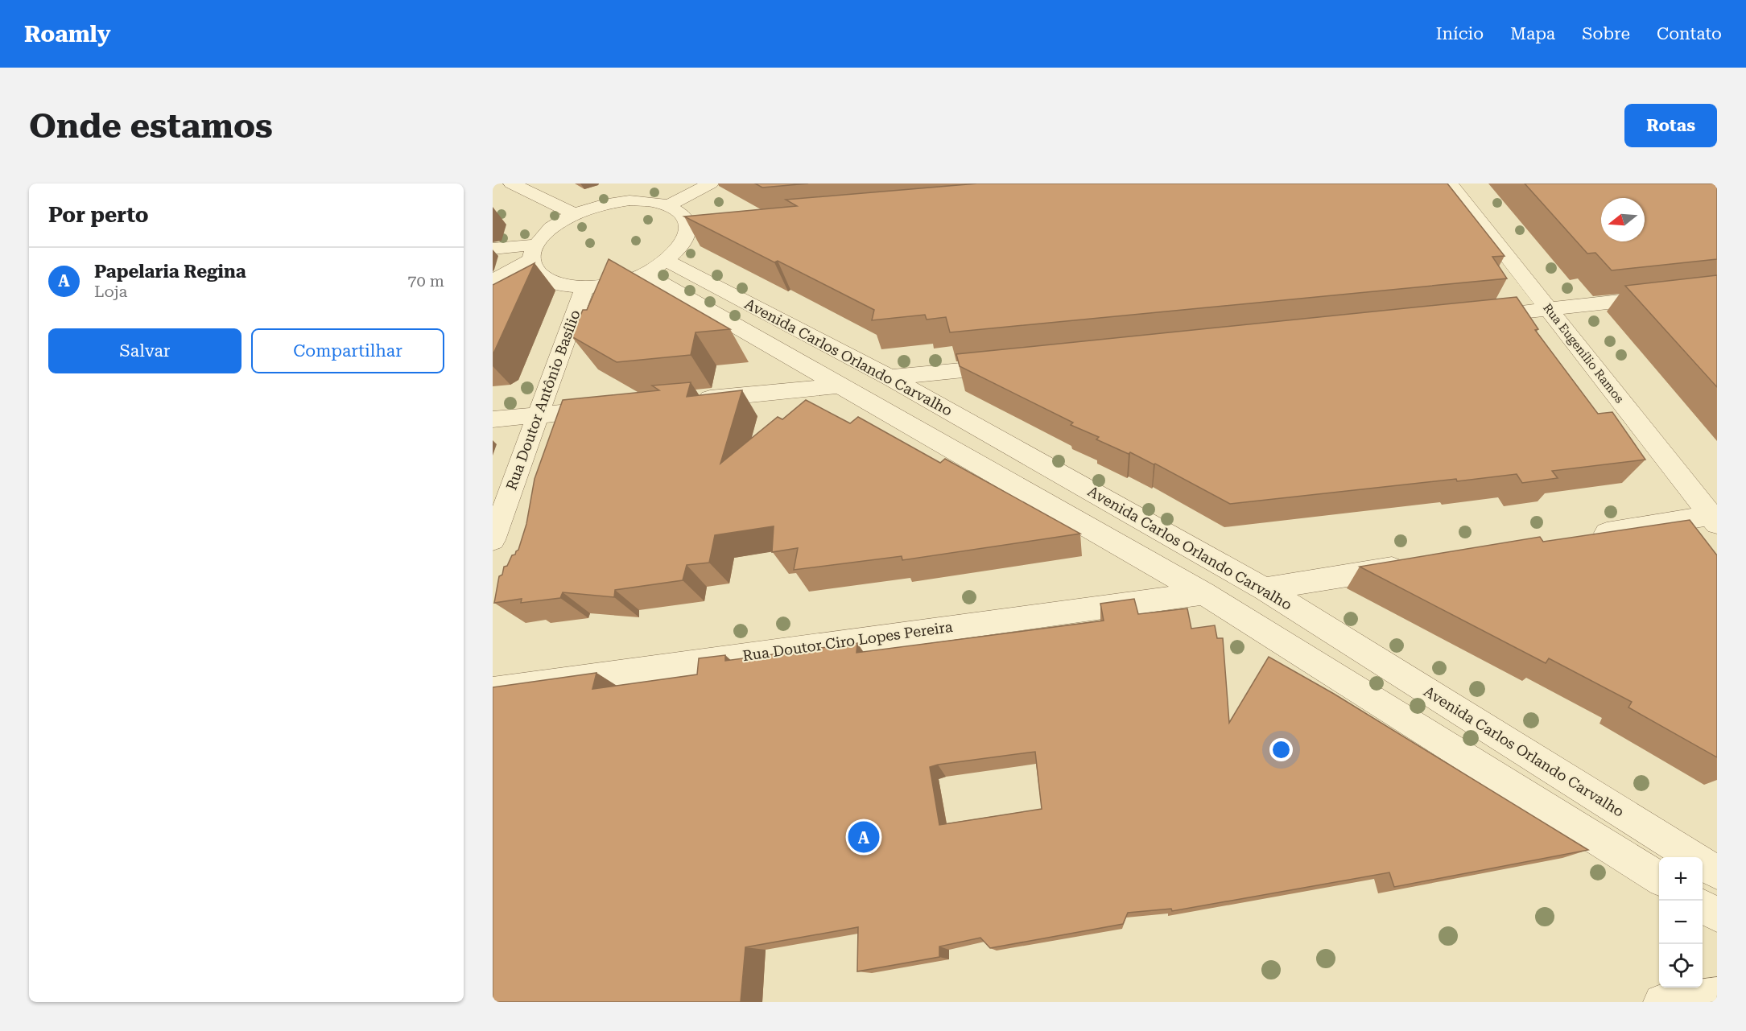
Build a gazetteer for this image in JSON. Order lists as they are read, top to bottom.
{
  "streets": {
    "street": [
      "Rua Eugenílio Ramos",
      "Avenida Carlos Orlando Carvalho",
      "Rua Doutor Antônio Basílio",
      "Rua Doutor Ciro Lopes Pereira"
    ]
  },
  "crossings": [
    ["Avenida Carlos Orlando Carvalho", "Rua Doutor Ciro Lopes Pereira"]
  ],
  "north": "left",
  "page": {
    "header": "Roamly",
    "nav": [
      "Início",
      "Mapa",
      "Sobre",
      "Contato"
    ],
    "buttons": [
      "Rotas",
      ["Salvar", "Compartilhar"]
    ],
    "title": "Onde estamos",
    "heading": "Por perto",
    "list": [
      {
        "mark": "A",
        "name": "Papelaria Regina",
        "note": "Loja",
        "value": "70 m"
      }
    ],
    "pins": "A",
    "map_buttons": ["+", "−"]
  }
}
